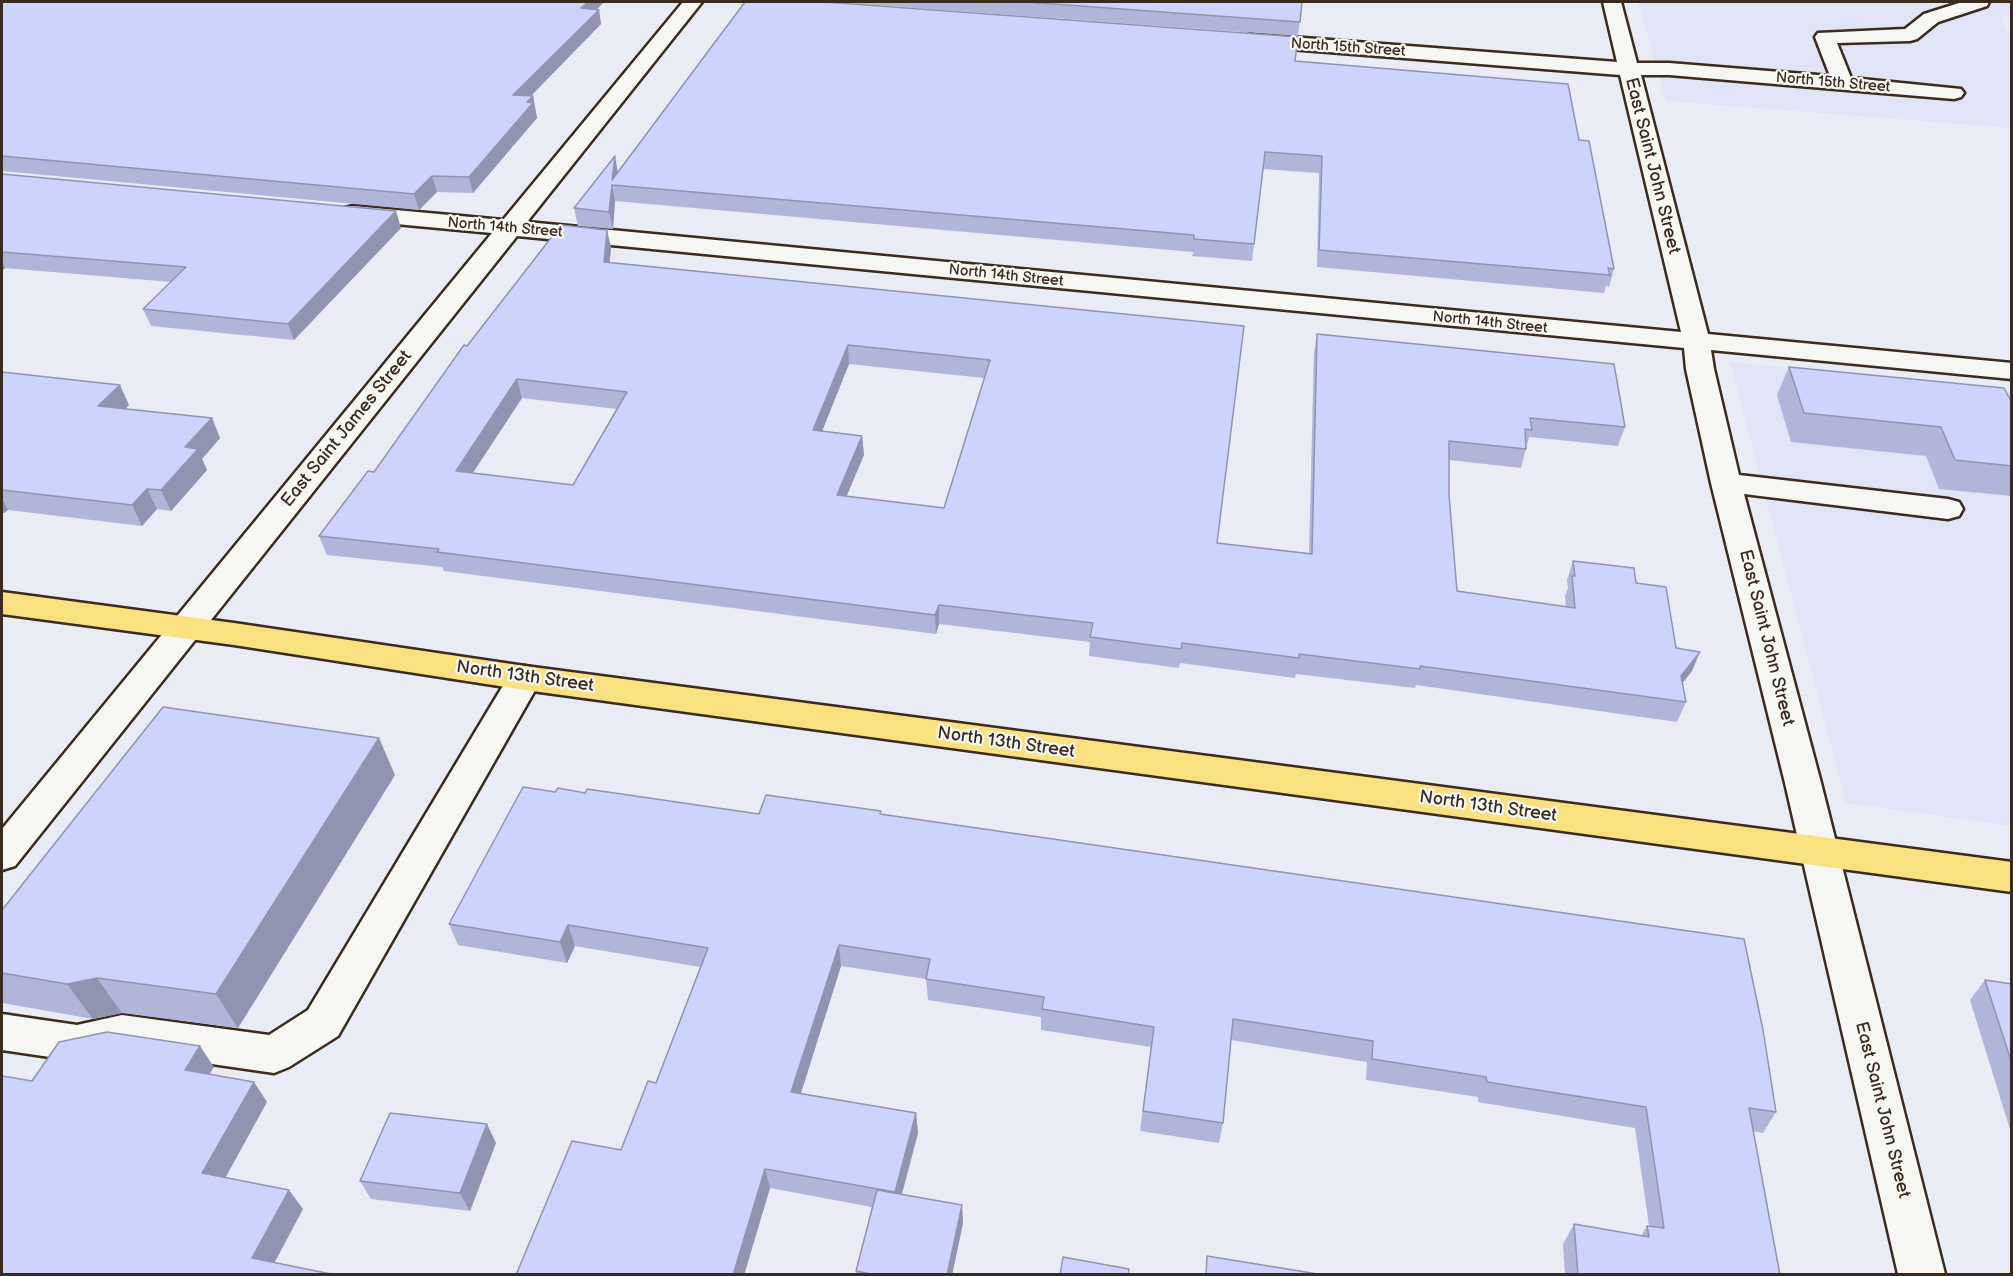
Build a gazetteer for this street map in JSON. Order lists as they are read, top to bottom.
{
  "streets": {
    "main road": ["North 13th Street"],
    "street": [
      "North 15th Street",
      "East Saint John Street",
      "North 14th Street",
      "East Saint James Street"
    ]
  },
  "crossings": [
    ["North 15th Street", "East Saint John Street"],
    ["East Saint John Street", "North 14th Street"],
    ["East Saint John Street", "North 13th Street"],
    ["North 14th Street", "East Saint James Street"],
    ["East Saint James Street", "North 13th Street"]
  ]
}
